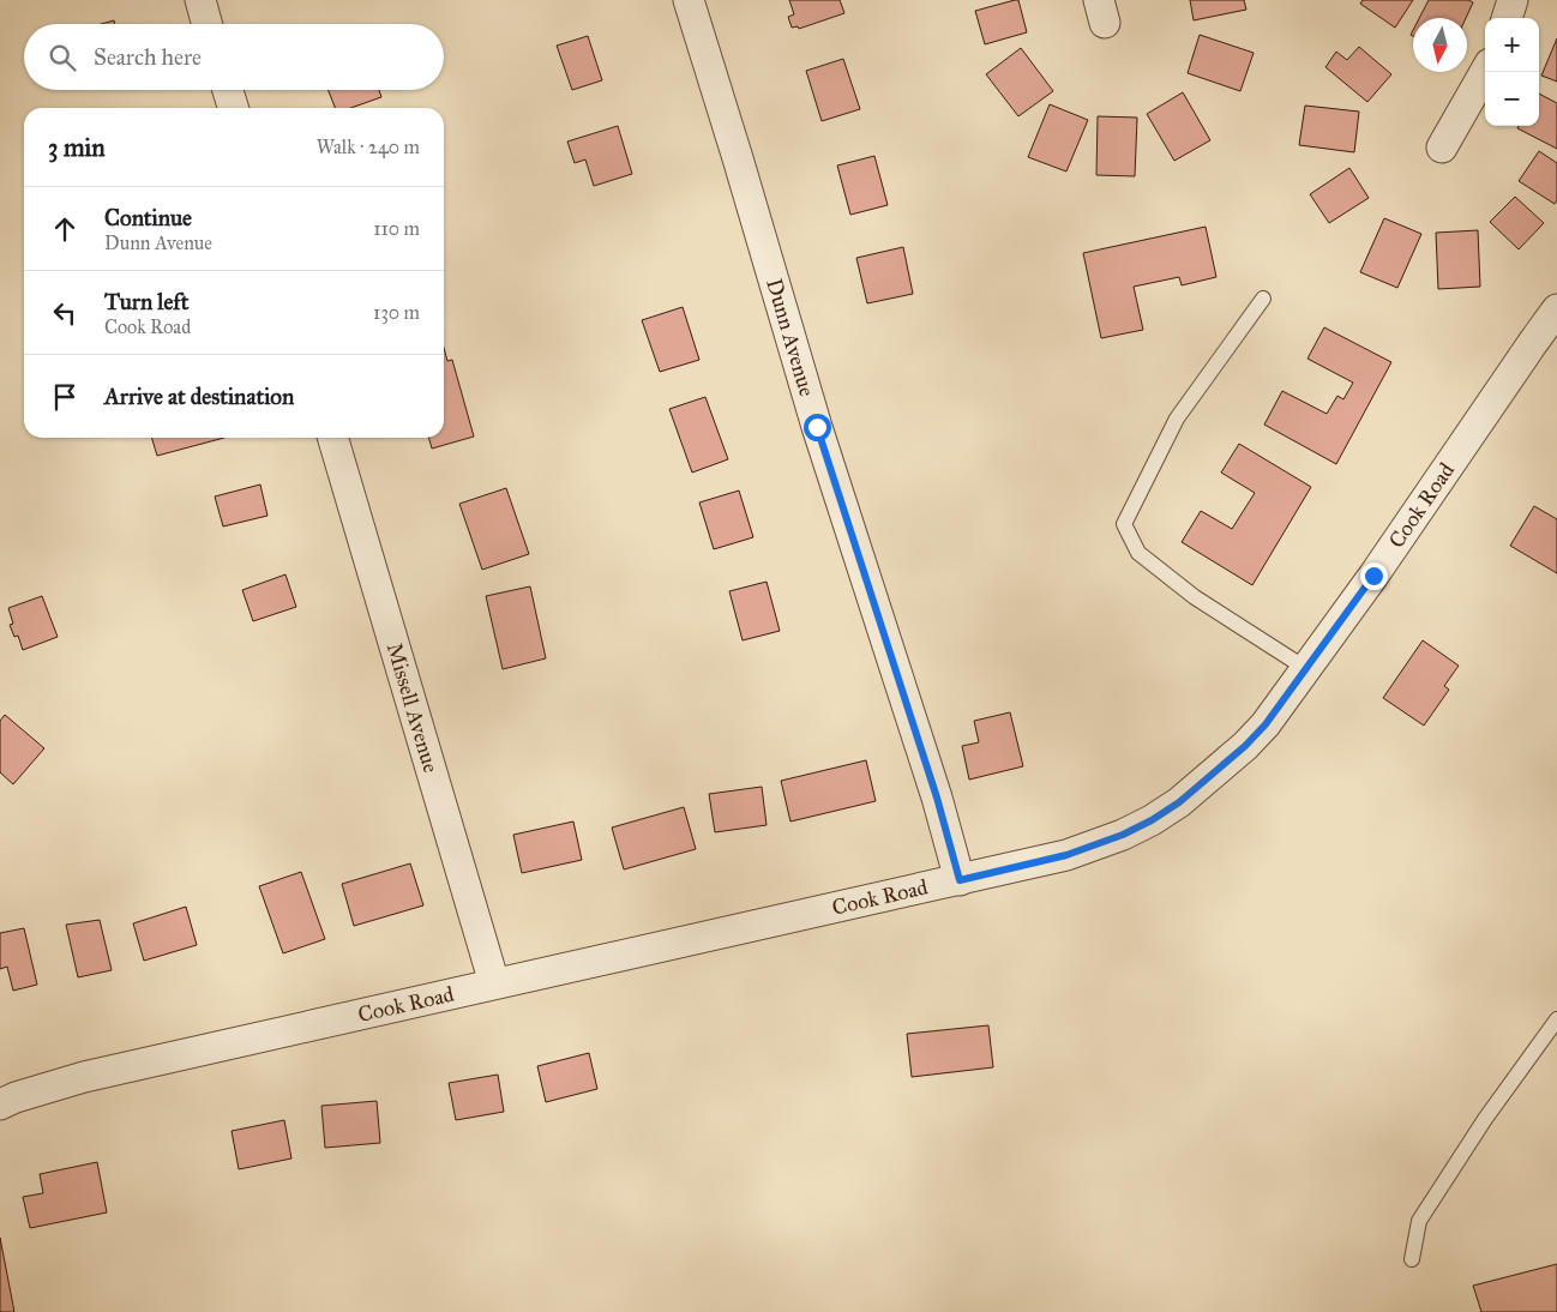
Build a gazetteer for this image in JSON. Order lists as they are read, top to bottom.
{
  "streets": {
    "street": ["Dunn Avenue", "Cook Road", "Missell Avenue"]
  },
  "crossings": [
    ["Dunn Avenue", "Cook Road"],
    ["Cook Road", "Missell Avenue"]
  ],
  "north": "bottom",
  "page": {
    "map_buttons": ["+", "−"],
    "search": "Search here",
    "heading": ["3 min", "Walk · 240 m"],
    "list": [
      ["Continue", "Dunn Avenue", "110 m"],
      ["Turn left", "Cook Road", "130 m"],
      "Arrive at destination"
    ]
  }
}
